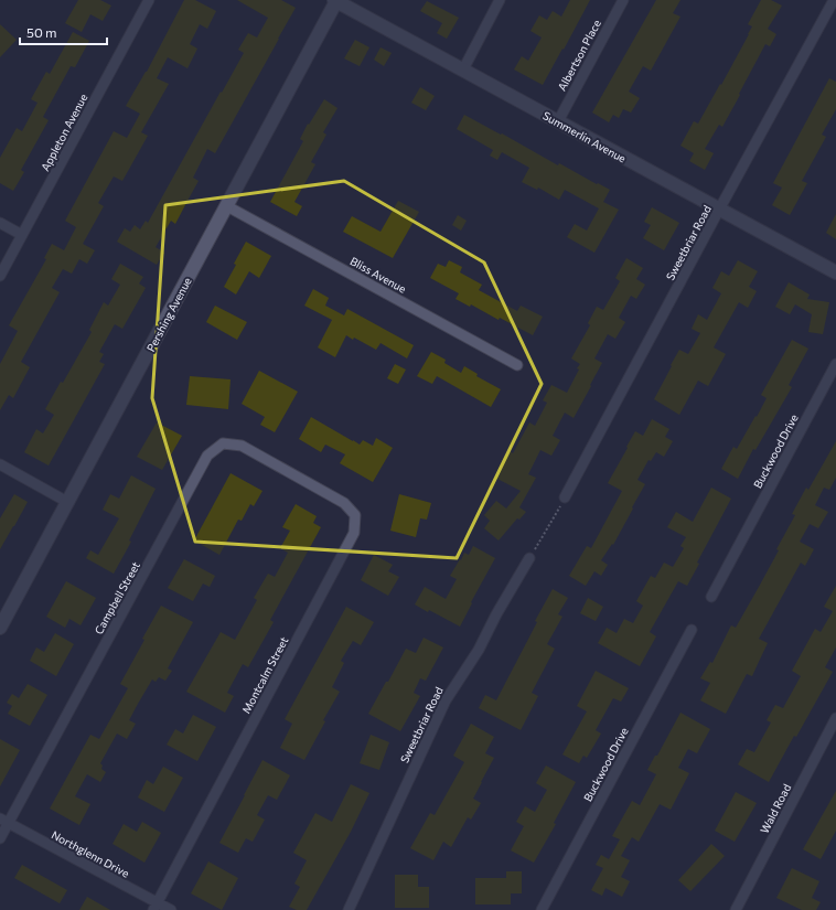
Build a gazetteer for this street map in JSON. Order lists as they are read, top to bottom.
{
  "streets": {
    "street": [
      "Albertson Place",
      "Appleton Avenue",
      "Summerlin Avenue",
      "Sweetbriar Road",
      "Bliss Avenue",
      "Pershing Avenue",
      "Buckwood Drive",
      "Campbell Street",
      "Montcalm Street",
      "Wald Road",
      "Northglenn Drive"
    ]
  },
  "crossings": [
    ["Albertson Place", "Summerlin Avenue"],
    ["Summerlin Avenue", "Sweetbriar Road"],
    ["Summerlin Avenue", "Pershing Avenue"],
    ["Bliss Avenue", "Pershing Avenue"],
    ["Campbell Street", "Montcalm Street"],
    ["Campbell Street", "Northglenn Drive"],
    ["Montcalm Street", "Northglenn Drive"]
  ],
  "scale_bar": "50 m"
}
